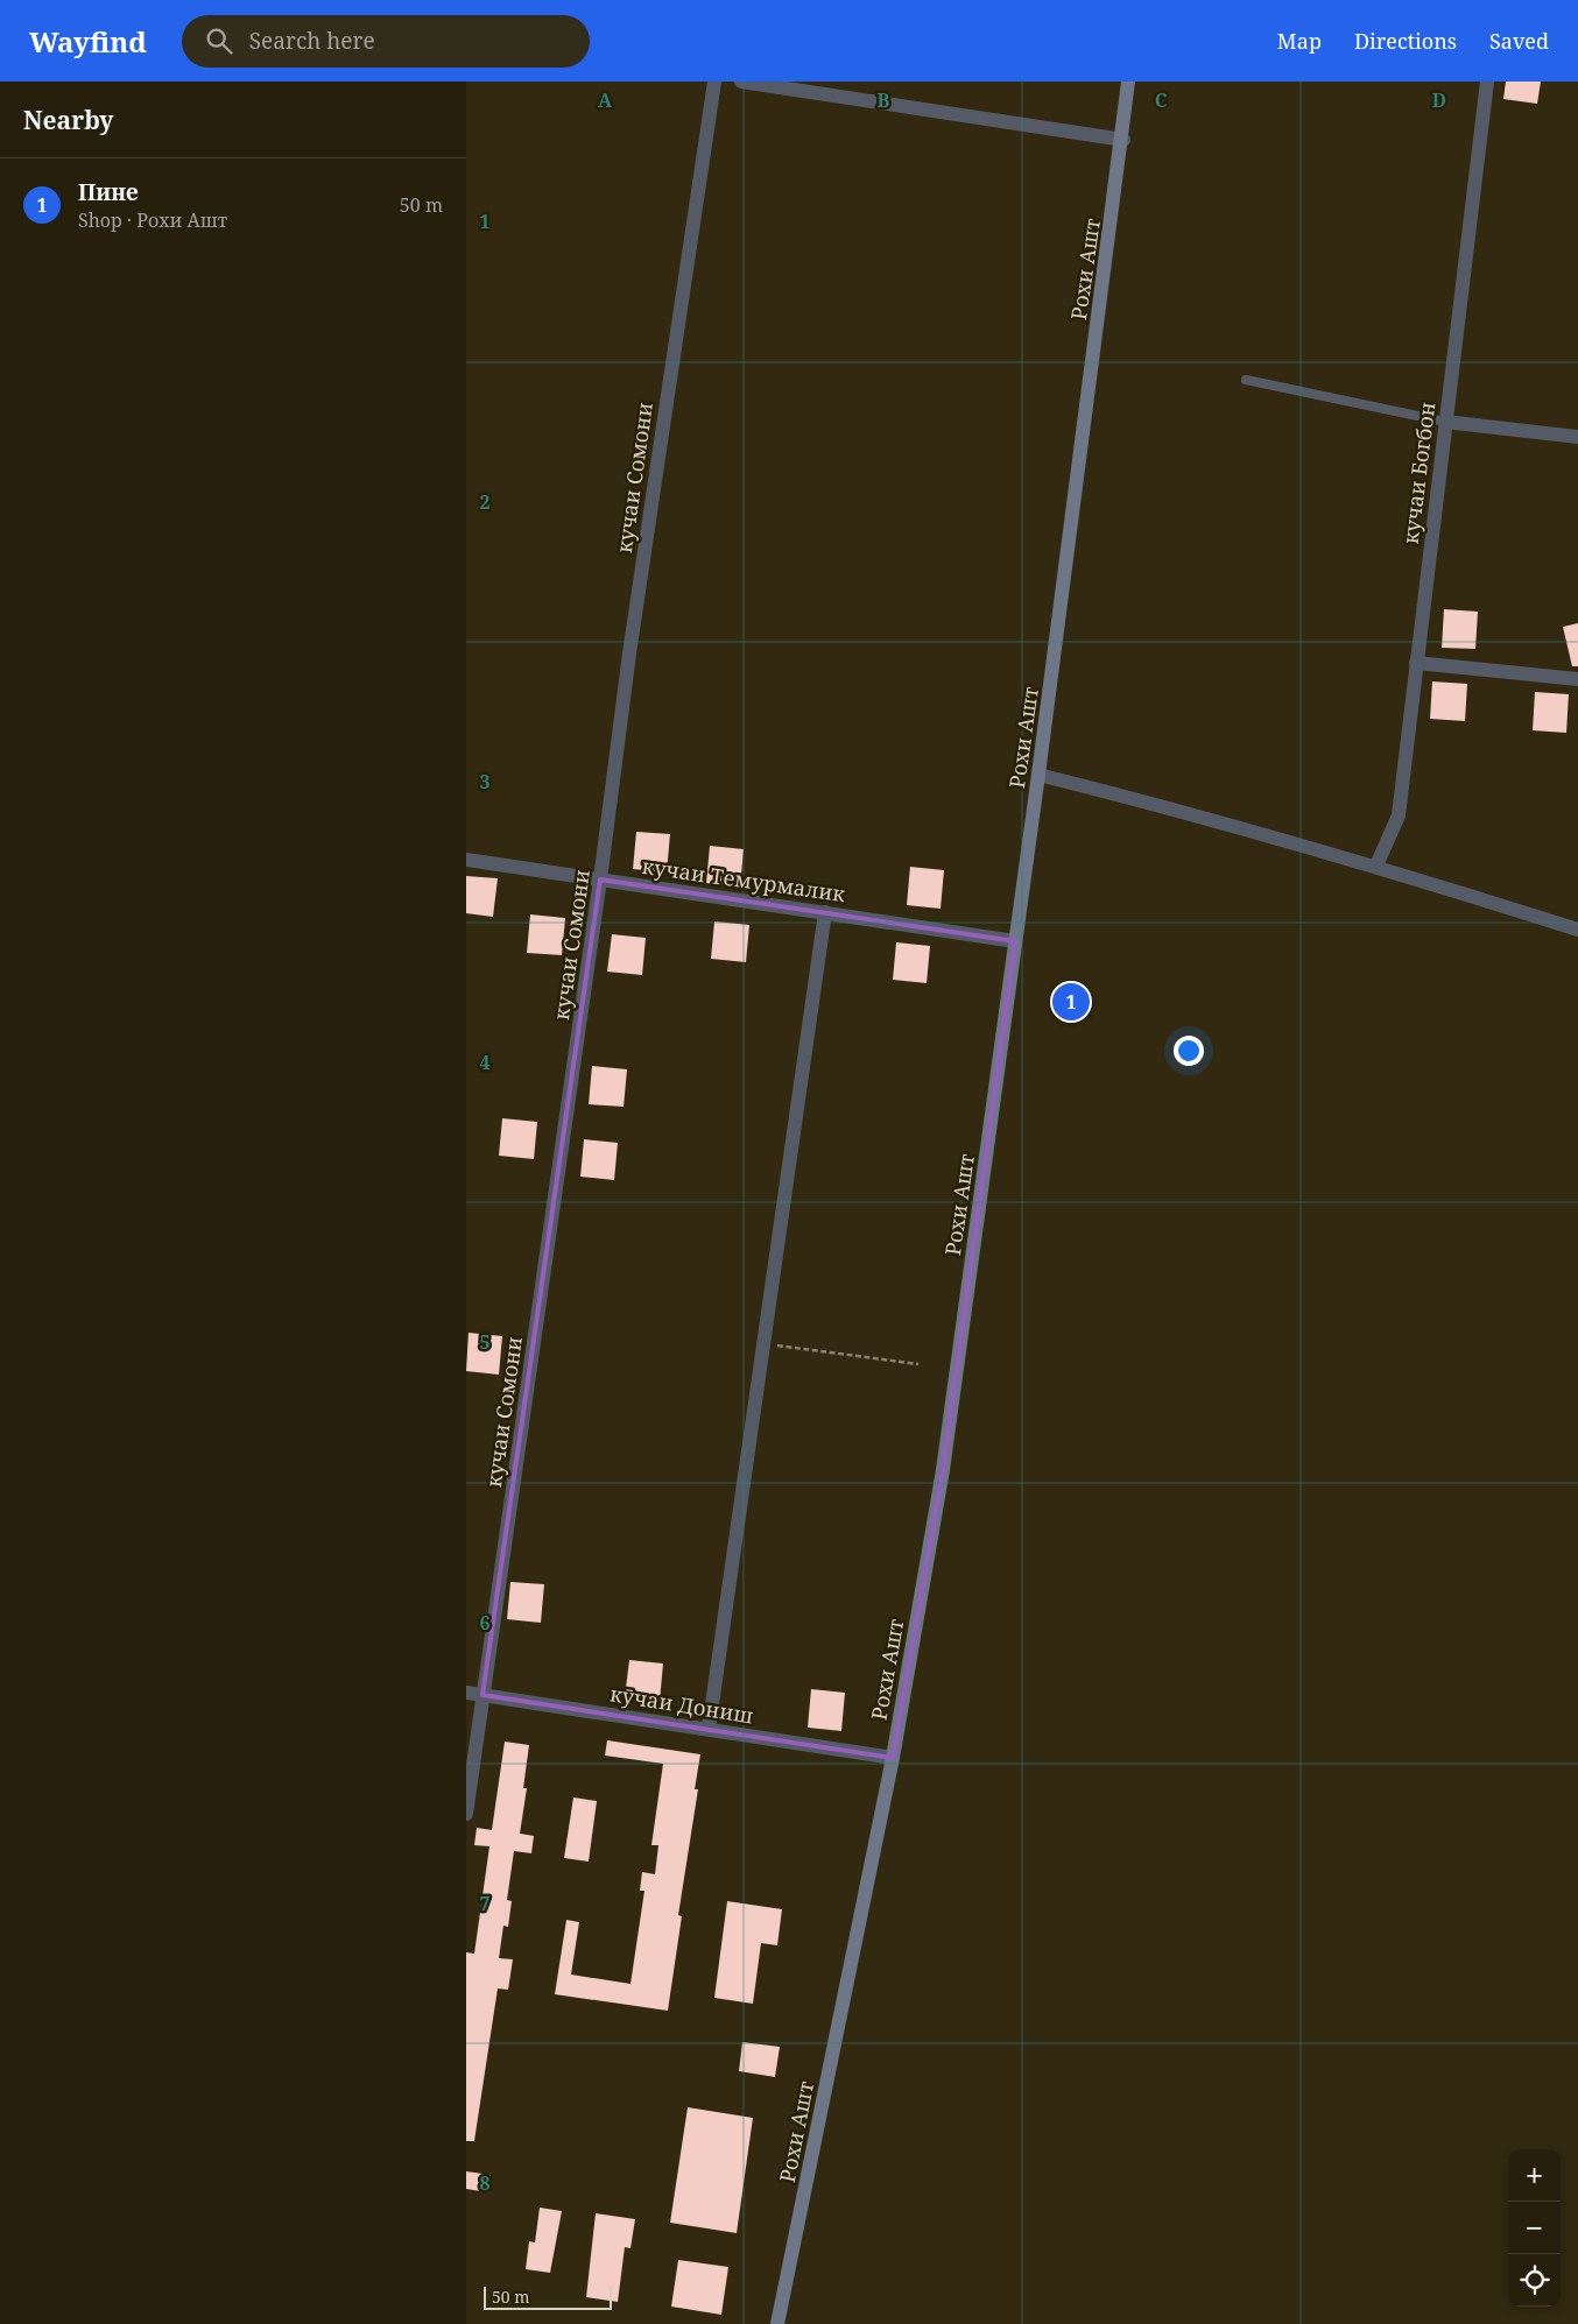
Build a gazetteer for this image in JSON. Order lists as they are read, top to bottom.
{
  "streets": {
    "main road": ["Рохи Ашт"],
    "street": [
      "кучаи Богбон",
      "кучаи Сомони",
      "кучаи Темурмалик",
      "кӯчаи Дониш"
    ]
  },
  "crossings": [
    ["Рохи Ашт", "кучаи Темурмалик"],
    ["Рохи Ашт", "кӯчаи Дониш"],
    ["кучаи Сомони", "кучаи Темурмалик"],
    ["кучаи Сомони", "кӯчаи Дониш"]
  ],
  "scale_bar": "50 m",
  "page": {
    "header": "Wayfind",
    "search": "Search here",
    "nav": ["Map", "Directions", "Saved"],
    "heading": "Nearby",
    "list": [
      {
        "mark": "1",
        "name": "Пине",
        "note": "Shop · Рохи Ашт",
        "value": "50 m"
      }
    ],
    "pins": "1",
    "map_buttons": ["+", "−"],
    "scale": "50 m"
  },
  "grid": {
    "columns": [
      "A",
      "B",
      "C",
      "D"
    ],
    "rows": [
      "1",
      "2",
      "3",
      "4",
      "5",
      "6",
      "7",
      "8"
    ]
  }
}
